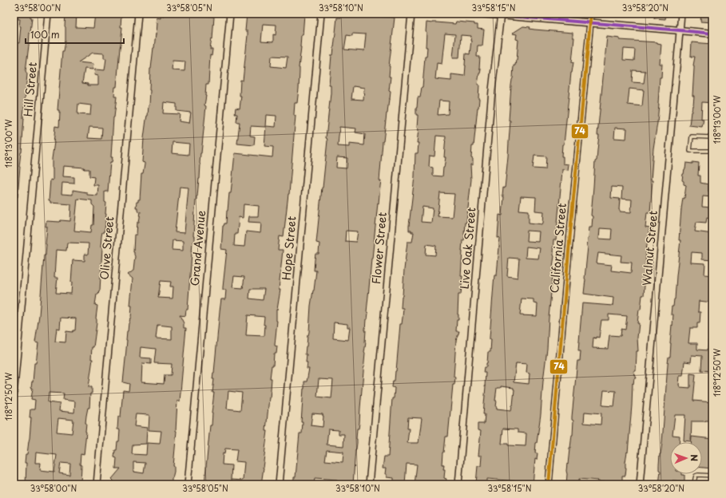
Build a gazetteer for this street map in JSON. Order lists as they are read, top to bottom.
{
  "streets": {
    "street": [
      "Hill Street",
      "Olive Street",
      "Grand Avenue",
      "Hope Street",
      "Flower Street",
      "Live Oak Street",
      "California Street",
      "Walnut Street"
    ]
  },
  "lines": ["transit line 74"],
  "scale_bar": "100 m",
  "north": "right",
  "coordinates": [
    "33°58'00\"N",
    "33°58'05\"N",
    "33°58'10\"N",
    "33°58'15\"N",
    "33°58'20\"N",
    "118°13'00\"W",
    "118°12'50\"W"
  ]
}
